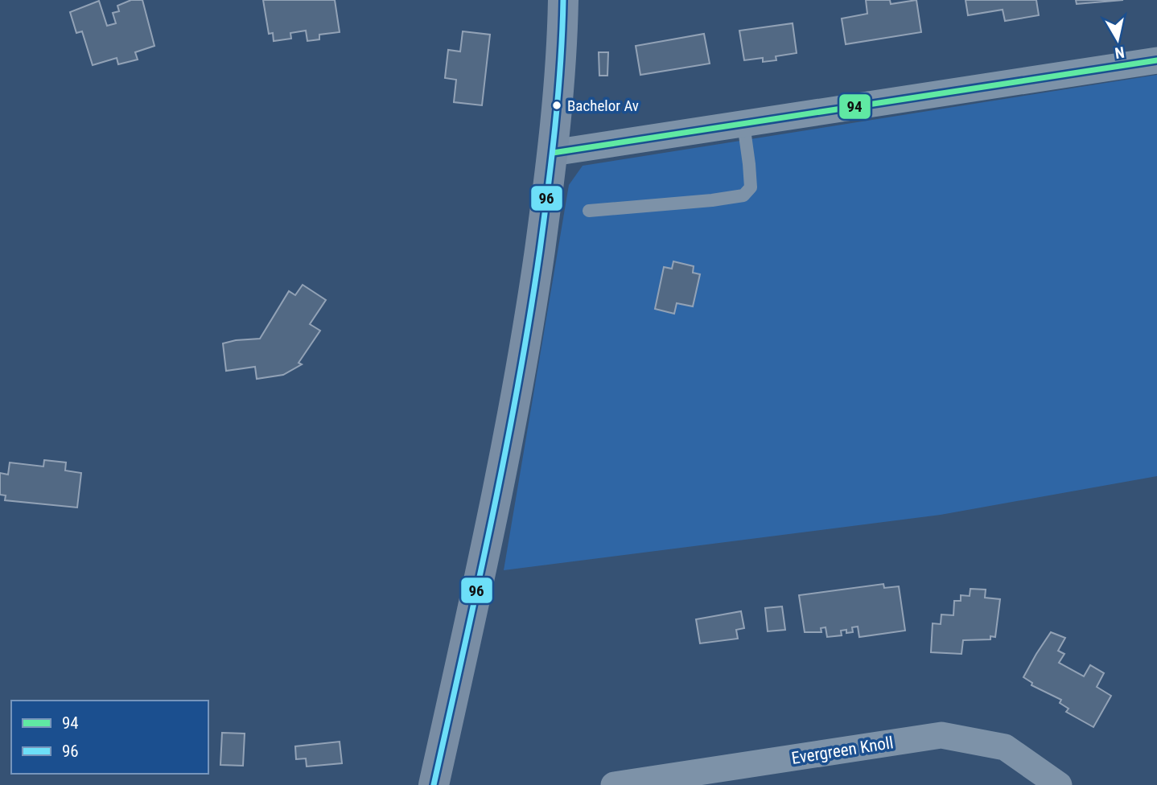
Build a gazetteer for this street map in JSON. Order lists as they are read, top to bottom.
{
  "streets": {
    "street": ["Evergreen Knoll"]
  },
  "places": ["Bachelor Av"],
  "lines": ["transit line 96", "transit line 94"],
  "legend": ["94", "96"],
  "north": "bottom"
}
